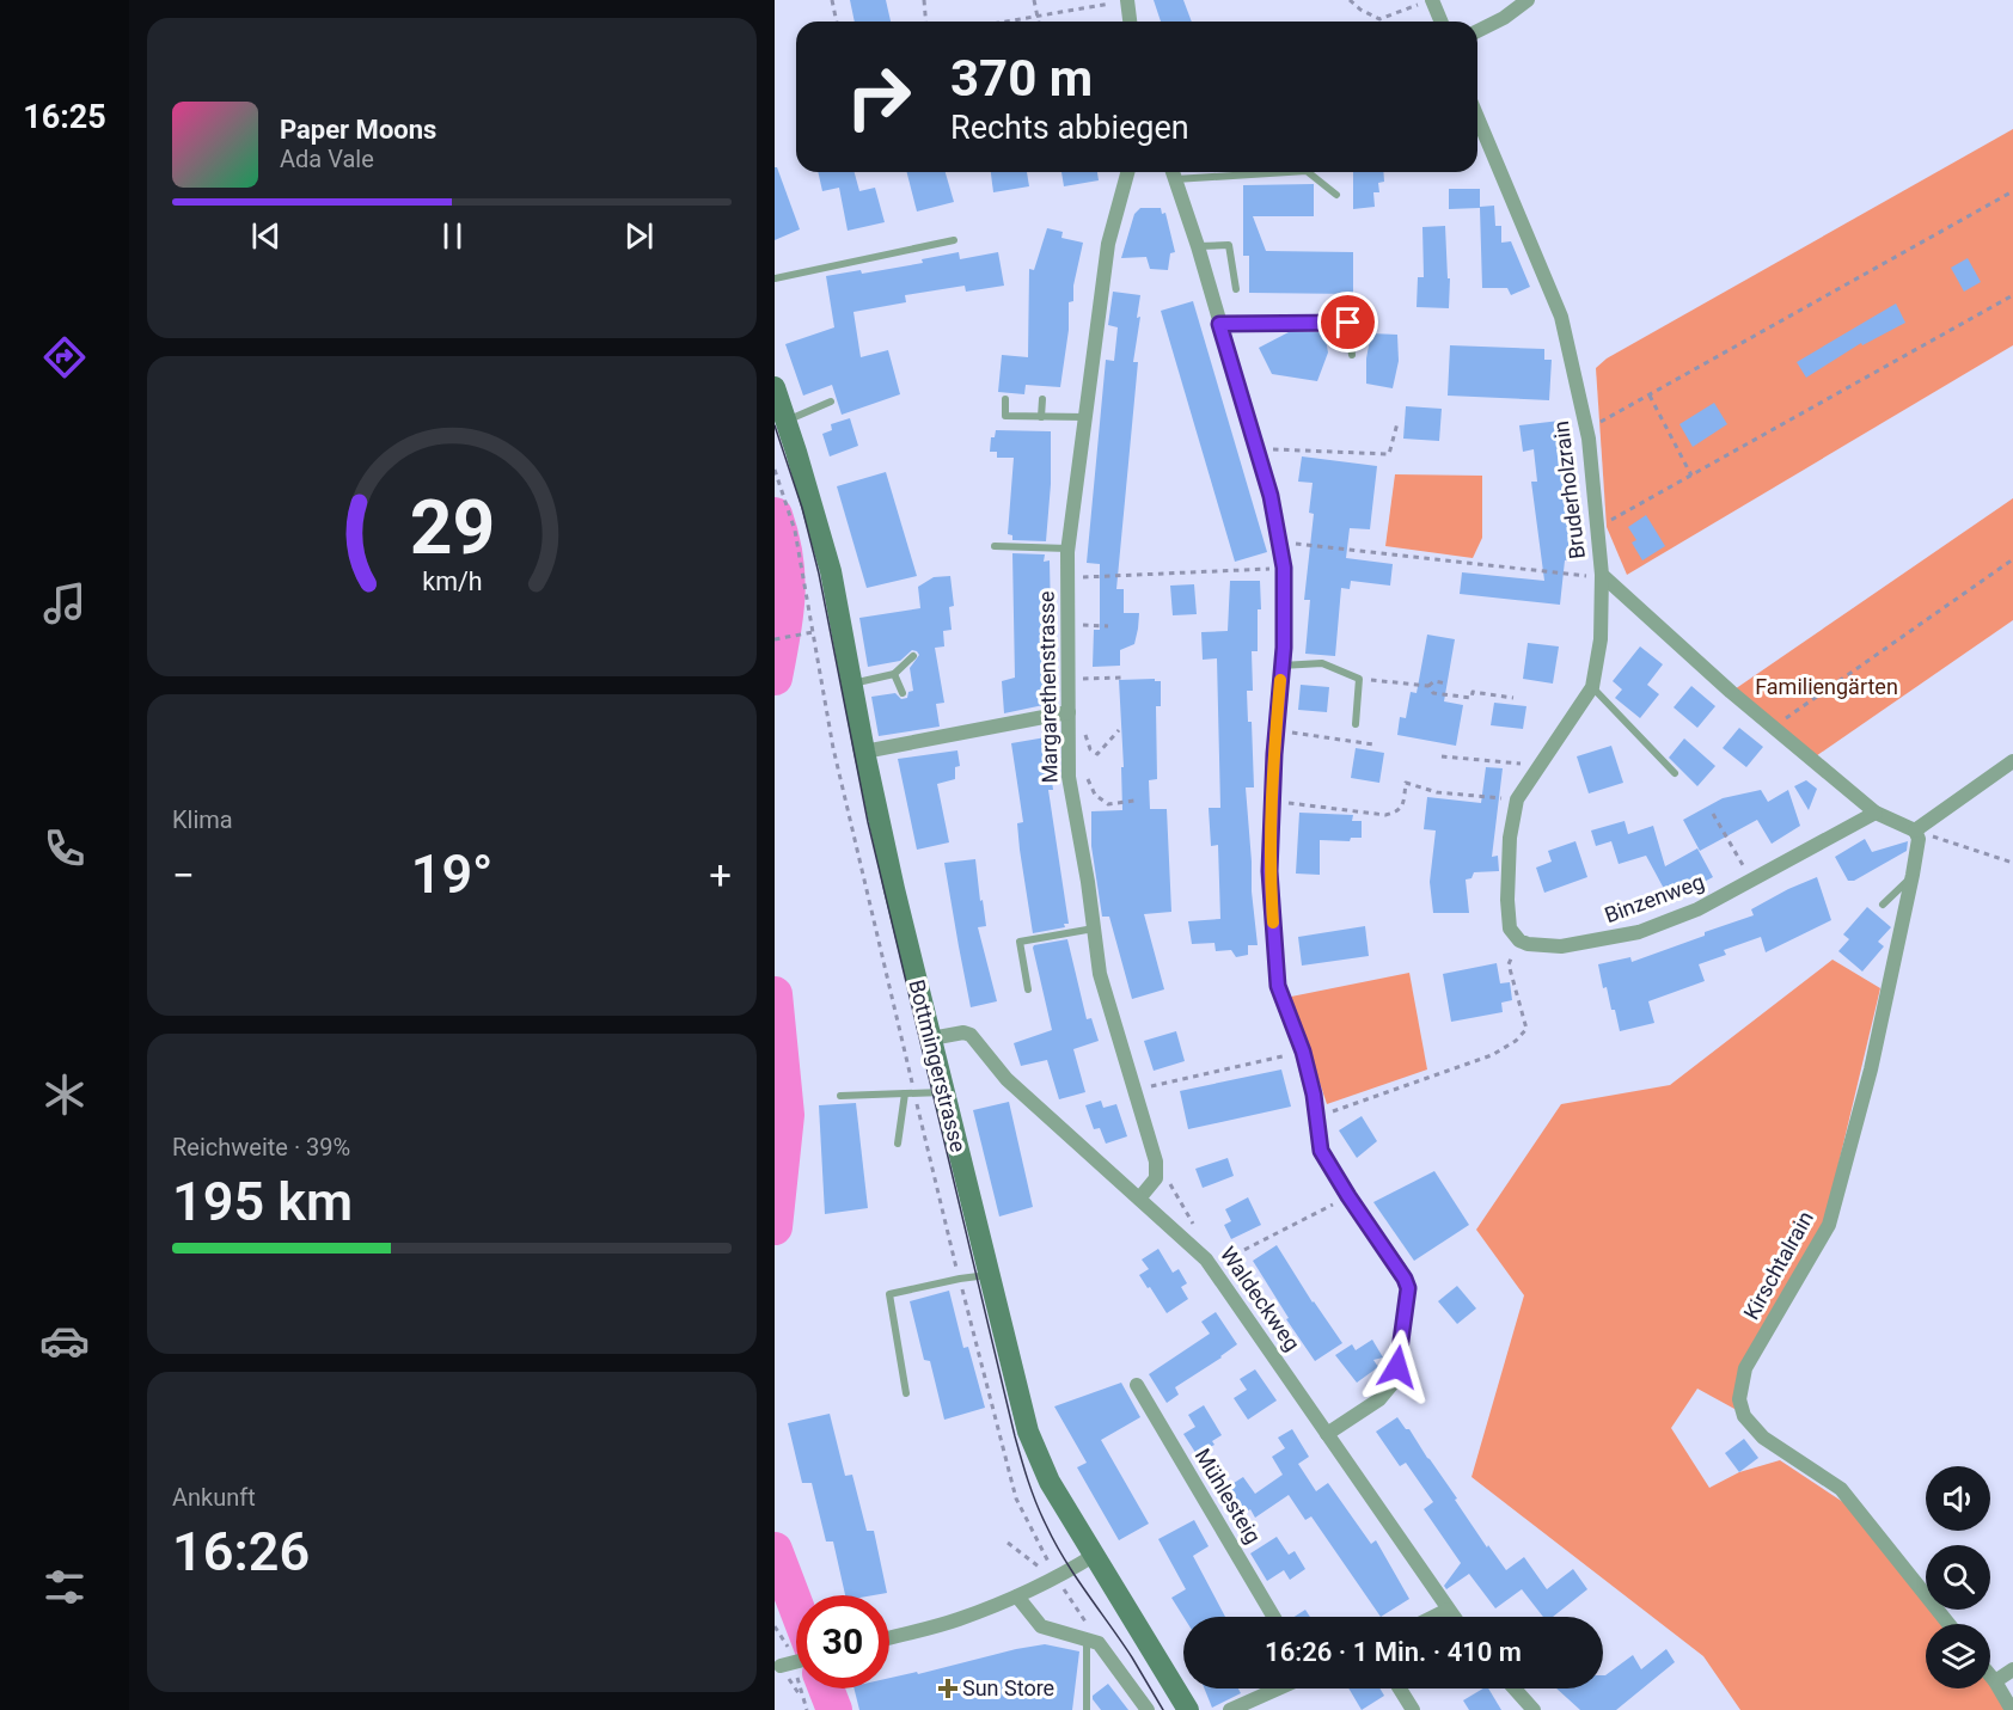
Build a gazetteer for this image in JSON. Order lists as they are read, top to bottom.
{
  "streets": {
    "main road": ["Bottmingerstrasse"],
    "street": [
      "Bruderholzrain",
      "Margarethenstrasse",
      "Binzenweg",
      "Kirschtalrain",
      "Waldeckweg",
      "Mühlesteig"
    ]
  },
  "crossings": [
    ["Bruderholzrain", "Binzenweg"],
    ["Bruderholzrain", "Kirschtalrain"],
    ["Bottmingerstrasse", "Waldeckweg"]
  ],
  "parks": ["Familiengärten"],
  "places": {
    "health": ["Sun Store"]
  },
  "page": {
    "tabs": "16:25",
    "turn": ["370 m", "Rechts abbiegen"],
    "song": ["Paper Moons", "Ada Vale"],
    "tile": [
      "Klima",
      ["Reichweite · 39%", "195 km"],
      ["Ankunft", "16:26"]
    ],
    "heat": ["−", "19°", "+"],
    "limit": "30",
    "trip": "16:26 · 1 Min. · 410 m",
    "gauge": ["29", "km/h"]
  }
}
